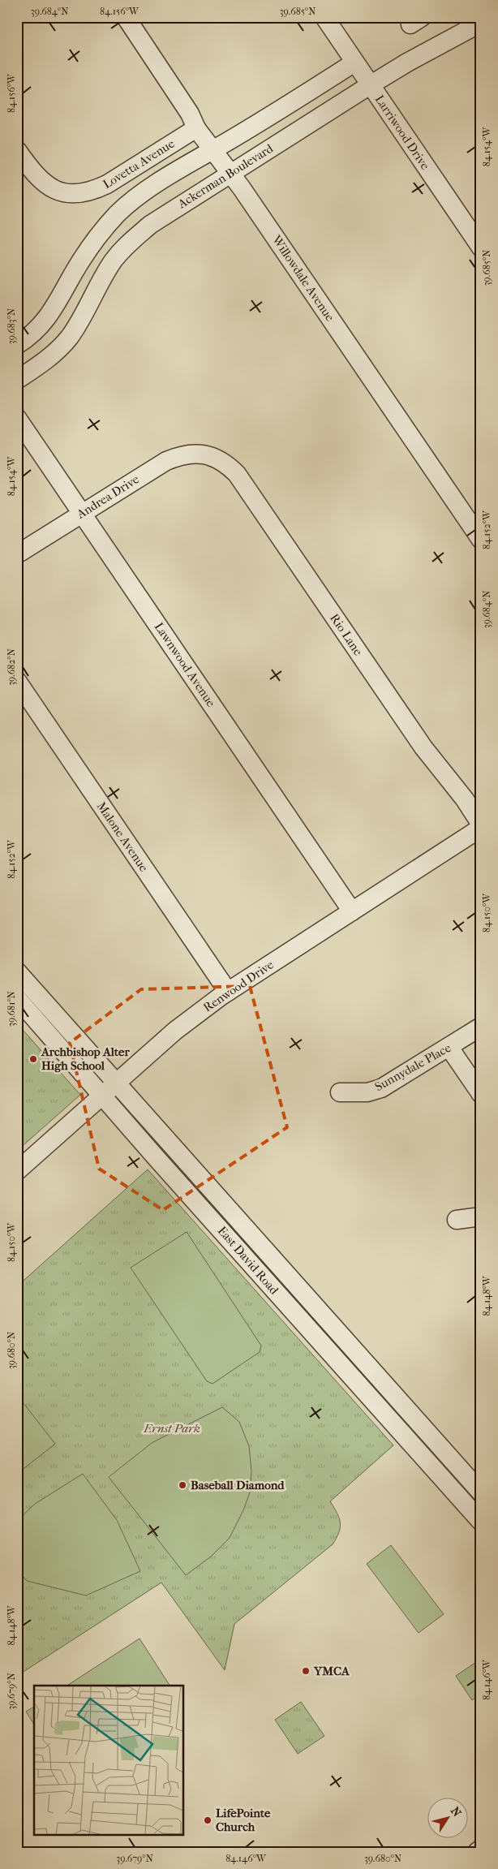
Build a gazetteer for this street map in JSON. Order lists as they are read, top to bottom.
{
  "streets": {
    "street": [
      "Larriwood Drive",
      "Lovetta Avenue",
      "Ackerman Boulevard",
      "Willowdale Avenue",
      "Andrea Drive",
      "Rio Lane",
      "Lawnwood Avenue",
      "Malone Avenue",
      "Renwood Drive",
      "Sunnydale Place",
      "East David Road"
    ]
  },
  "crossings": [
    ["Larriwood Drive", "Ackerman Boulevard"],
    ["Lovetta Avenue", "Willowdale Avenue"],
    ["Ackerman Boulevard", "Willowdale Avenue"],
    ["Andrea Drive", "Rio Lane"],
    ["Andrea Drive", "Lawnwood Avenue"],
    ["Lawnwood Avenue", "Renwood Drive"],
    ["Malone Avenue", "Renwood Drive"],
    ["Renwood Drive", "East David Road"]
  ],
  "parks": ["Ernst Park"],
  "places": [
    "Archbishop Alter High School",
    "Baseball Diamond",
    "YMCA",
    "LifePointe Church"
  ],
  "north": "top right",
  "coordinates": [
    "39.684°N",
    "84.156°W",
    "39.685°N",
    "84.154°W",
    "39.683°N",
    "84.152°W",
    "39.682°N",
    "84.150°W",
    "39.681°N",
    "84.148°W",
    "39.680°N",
    "84.146°W",
    "39.679°N"
  ]
}
